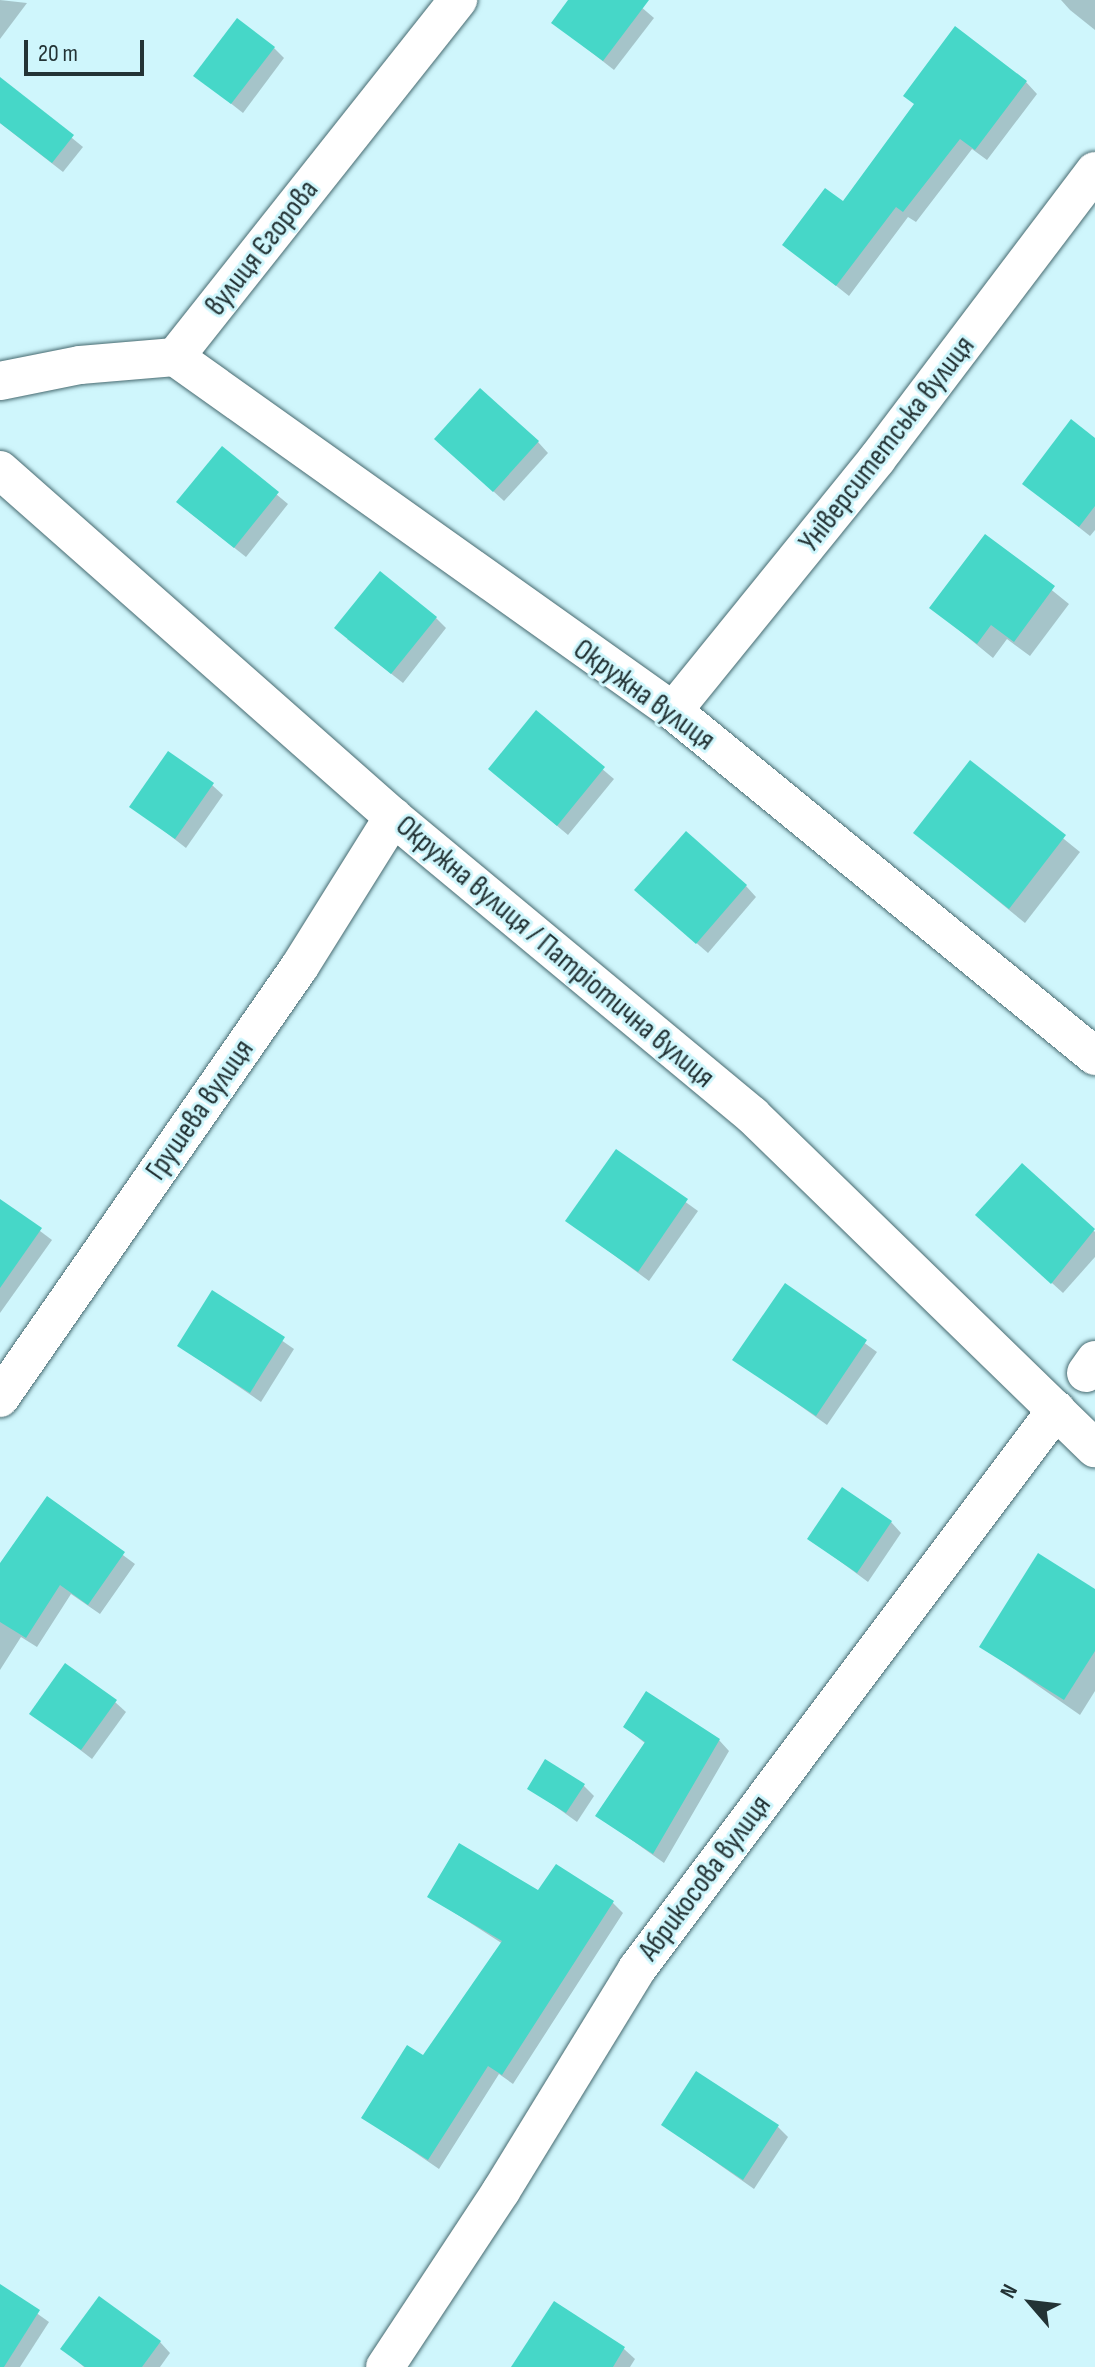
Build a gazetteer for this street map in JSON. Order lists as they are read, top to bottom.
{
  "streets": {
    "street": [
      "вулиця Єгорова",
      "Університетська вулиця",
      "Окружна вулиця",
      "Окружна вулиця / Патріотична вулиця",
      "Грушева вулиця",
      "Абрикосова вулиця"
    ]
  },
  "crossings": [
    ["вулиця Єгорова", "Окружна вулиця"],
    ["Університетська вулиця", "Окружна вулиця"],
    ["Окружна вулиця / Патріотична вулиця", "Грушева вулиця"],
    ["Окружна вулиця / Патріотична вулиця", "Абрикосова вулиця"]
  ],
  "scale_bar": "20 m",
  "north": "top left"
}
